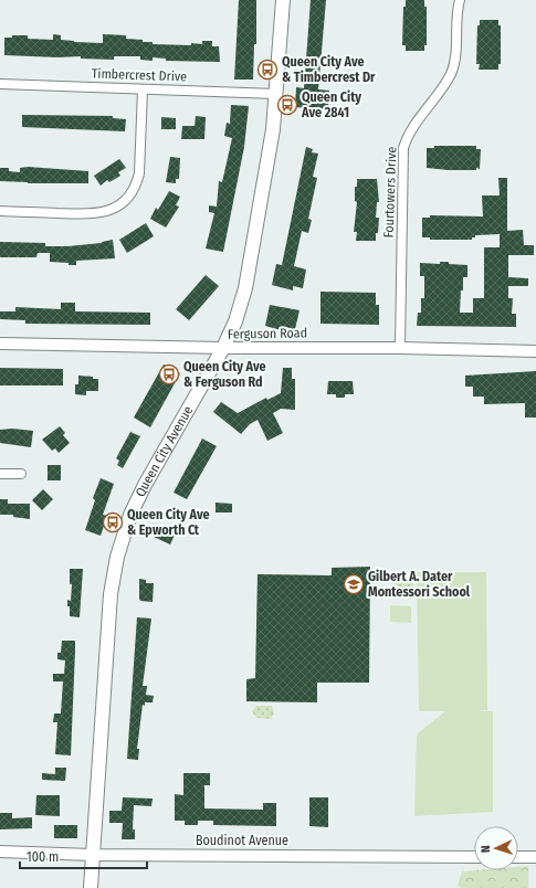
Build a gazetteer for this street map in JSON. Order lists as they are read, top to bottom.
{
  "streets": {
    "main road": ["Queen City Avenue"],
    "street": [
      "Timbercrest Drive",
      "Fourtowers Drive",
      "Ferguson Road",
      "Boudinot Avenue"
    ]
  },
  "crossings": [
    ["Timbercrest Drive", "Queen City Avenue"],
    ["Fourtowers Drive", "Ferguson Road"],
    ["Ferguson Road", "Queen City Avenue"],
    ["Queen City Avenue", "Boudinot Avenue"]
  ],
  "places": {
    "bus stop": [
      "Queen City Ave & Timbercrest Dr",
      "Queen City Ave 2841",
      "Queen City Ave & Ferguson Rd",
      "Queen City Ave & Epworth Ct"
    ],
    "school or university": ["Gilbert A. Dater Montessori School"]
  },
  "scale_bar": "100 m",
  "north": "left"
}
